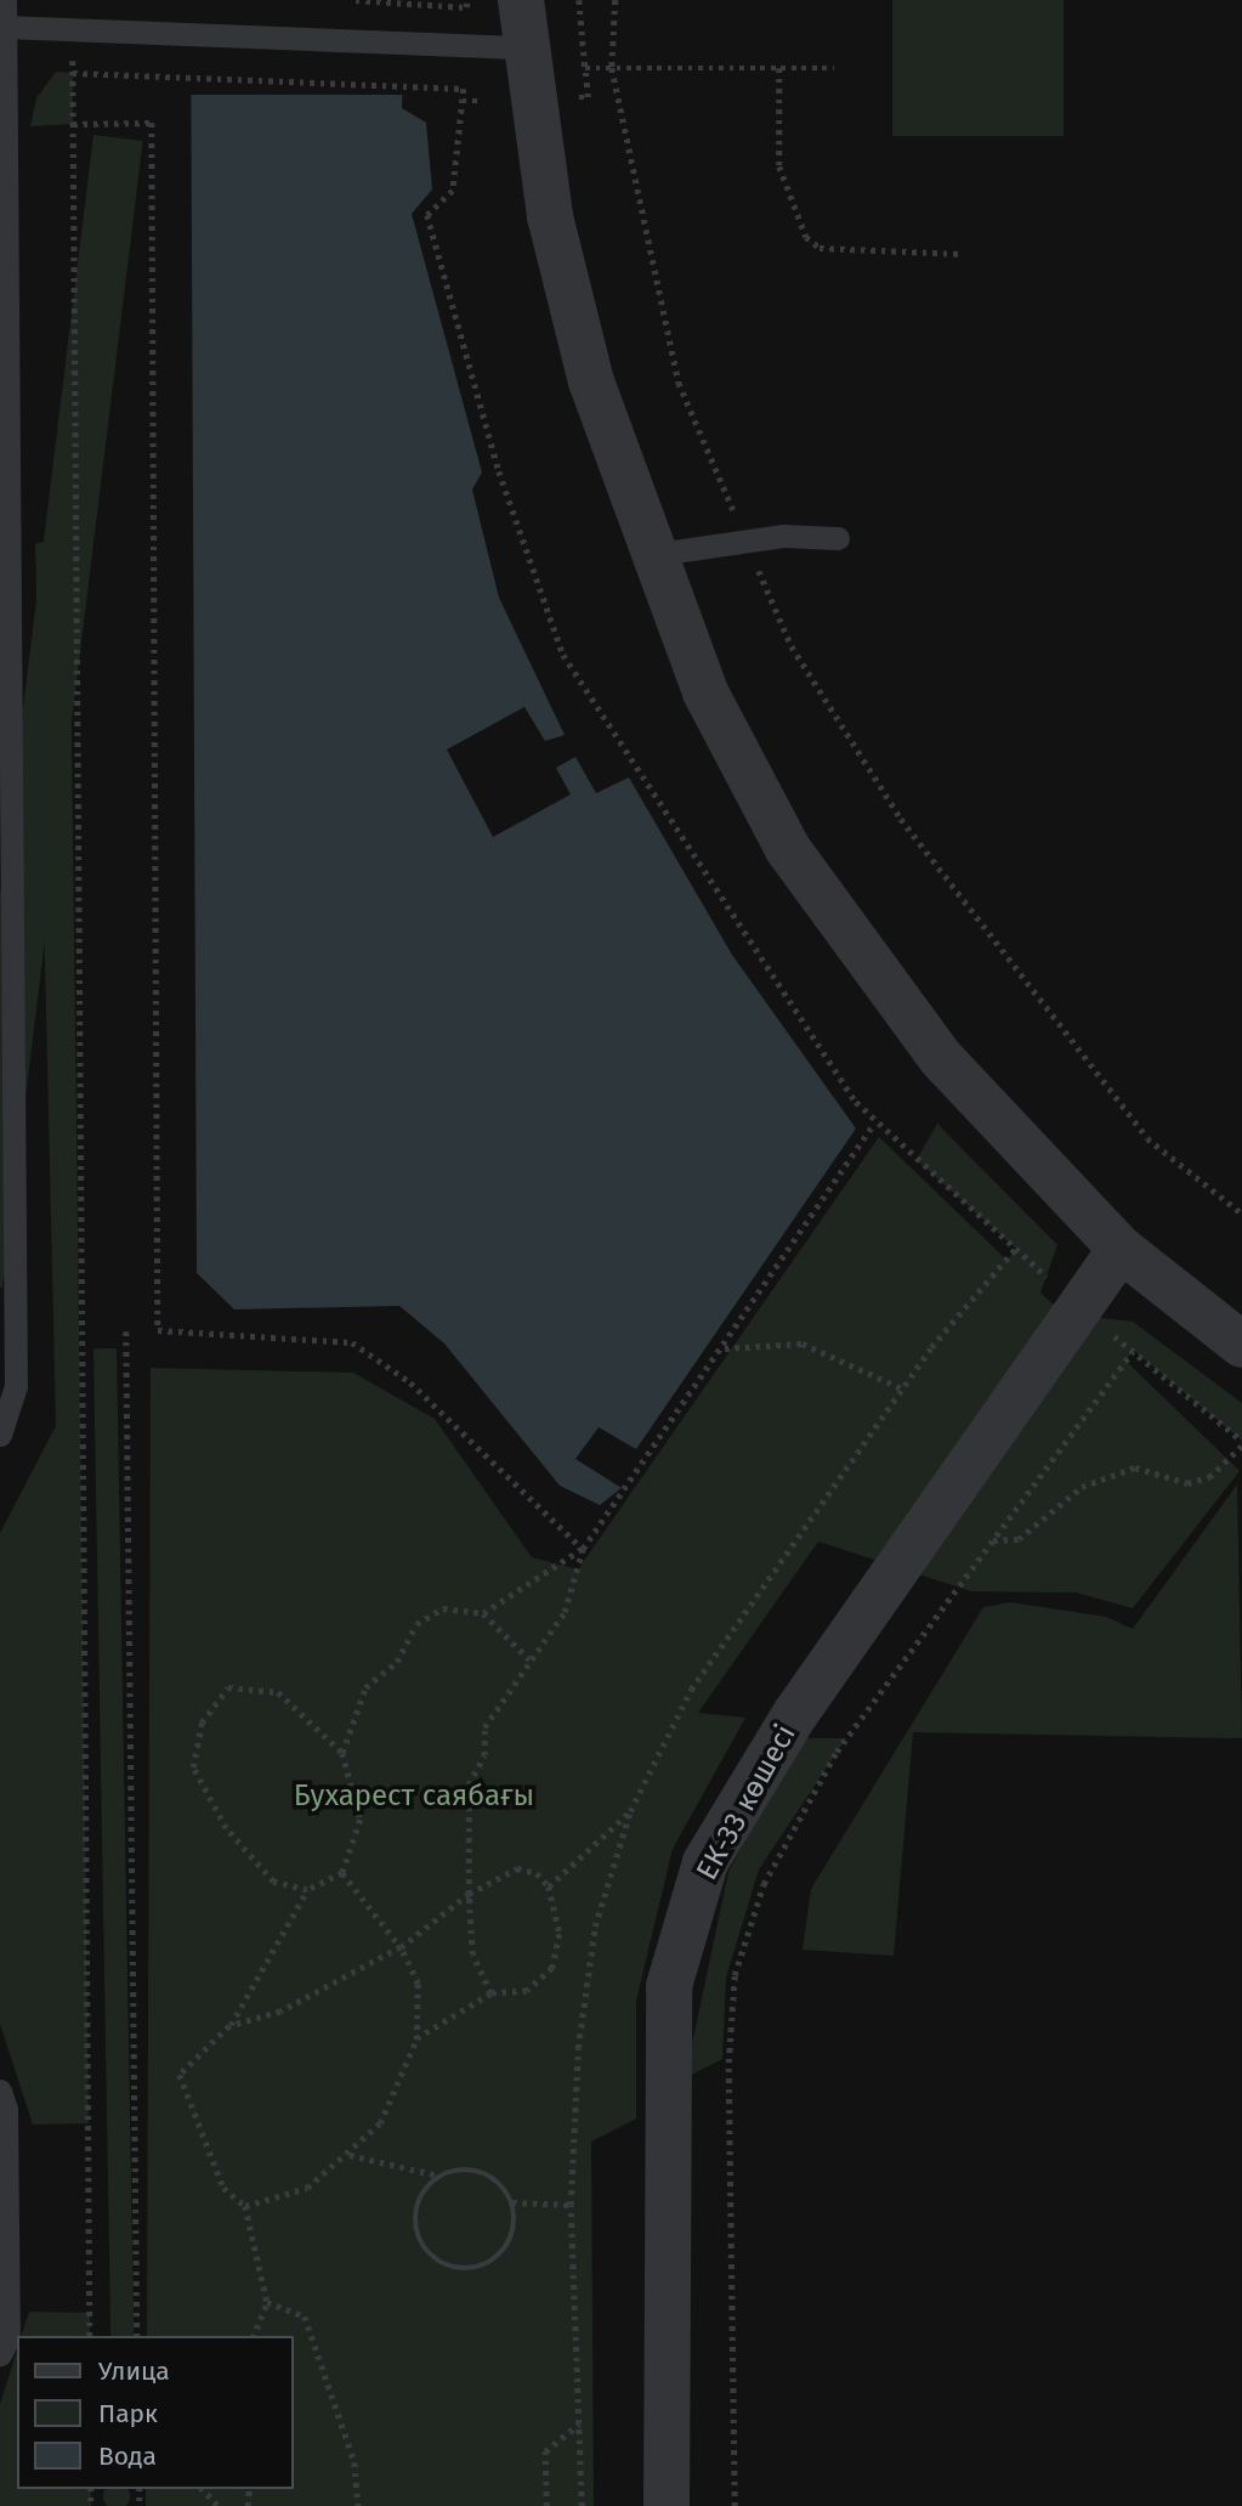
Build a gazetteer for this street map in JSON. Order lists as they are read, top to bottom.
{
  "streets": {
    "street": ["ЕК-33 көшесі"]
  },
  "parks": ["Бухарест саябағы"],
  "legend": ["Улица", "Парк", "Вода"]
}
